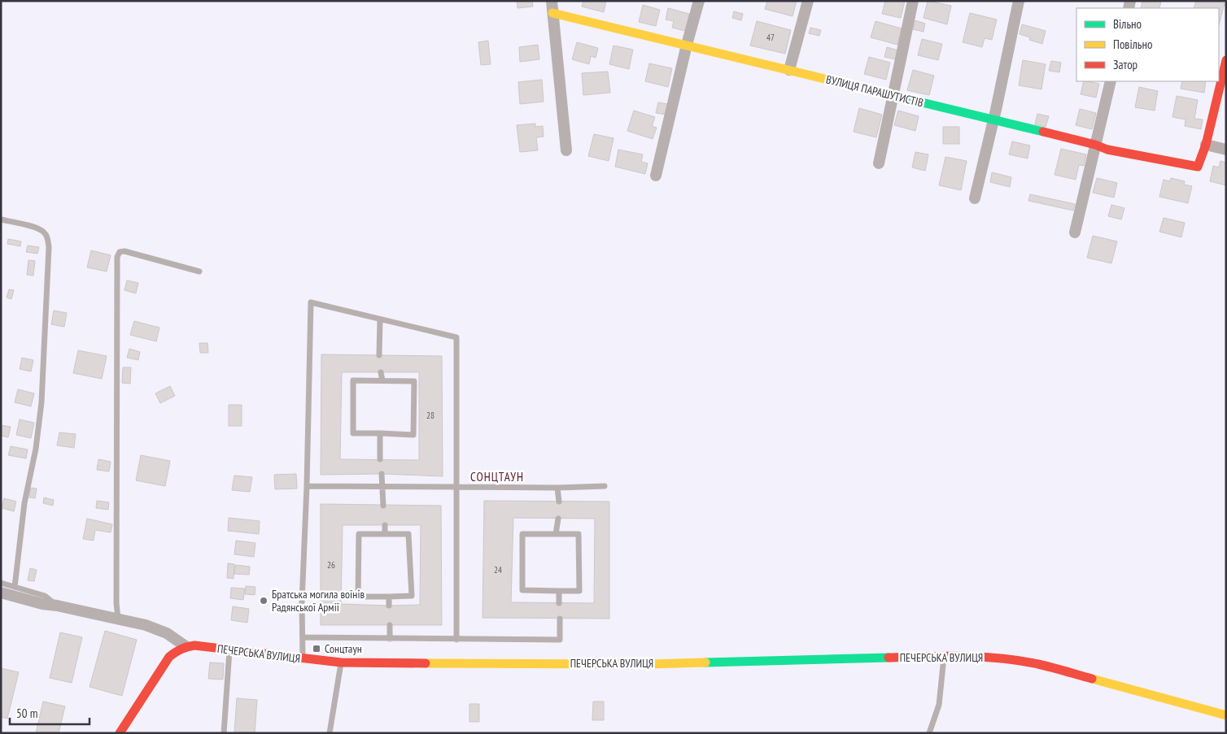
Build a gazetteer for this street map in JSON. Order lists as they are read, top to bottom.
{
  "streets": {
    "street": ["ВУЛИЦЯ ПАРАШУТИСТІВ", "ПЕЧЕРСЬКА ВУЛИЦЯ"]
  },
  "districts": ["СОНЦТАУН"],
  "places": {
    "other": ["Братська могила воїнів Радянської Армії"],
    "transit": ["Сонцтаун"]
  },
  "house_numbers": [
    "47",
    "28",
    "26",
    "24"
  ],
  "legend": ["Вільно", "Повільно", "Затор"],
  "scale_bar": "50 m"
}
